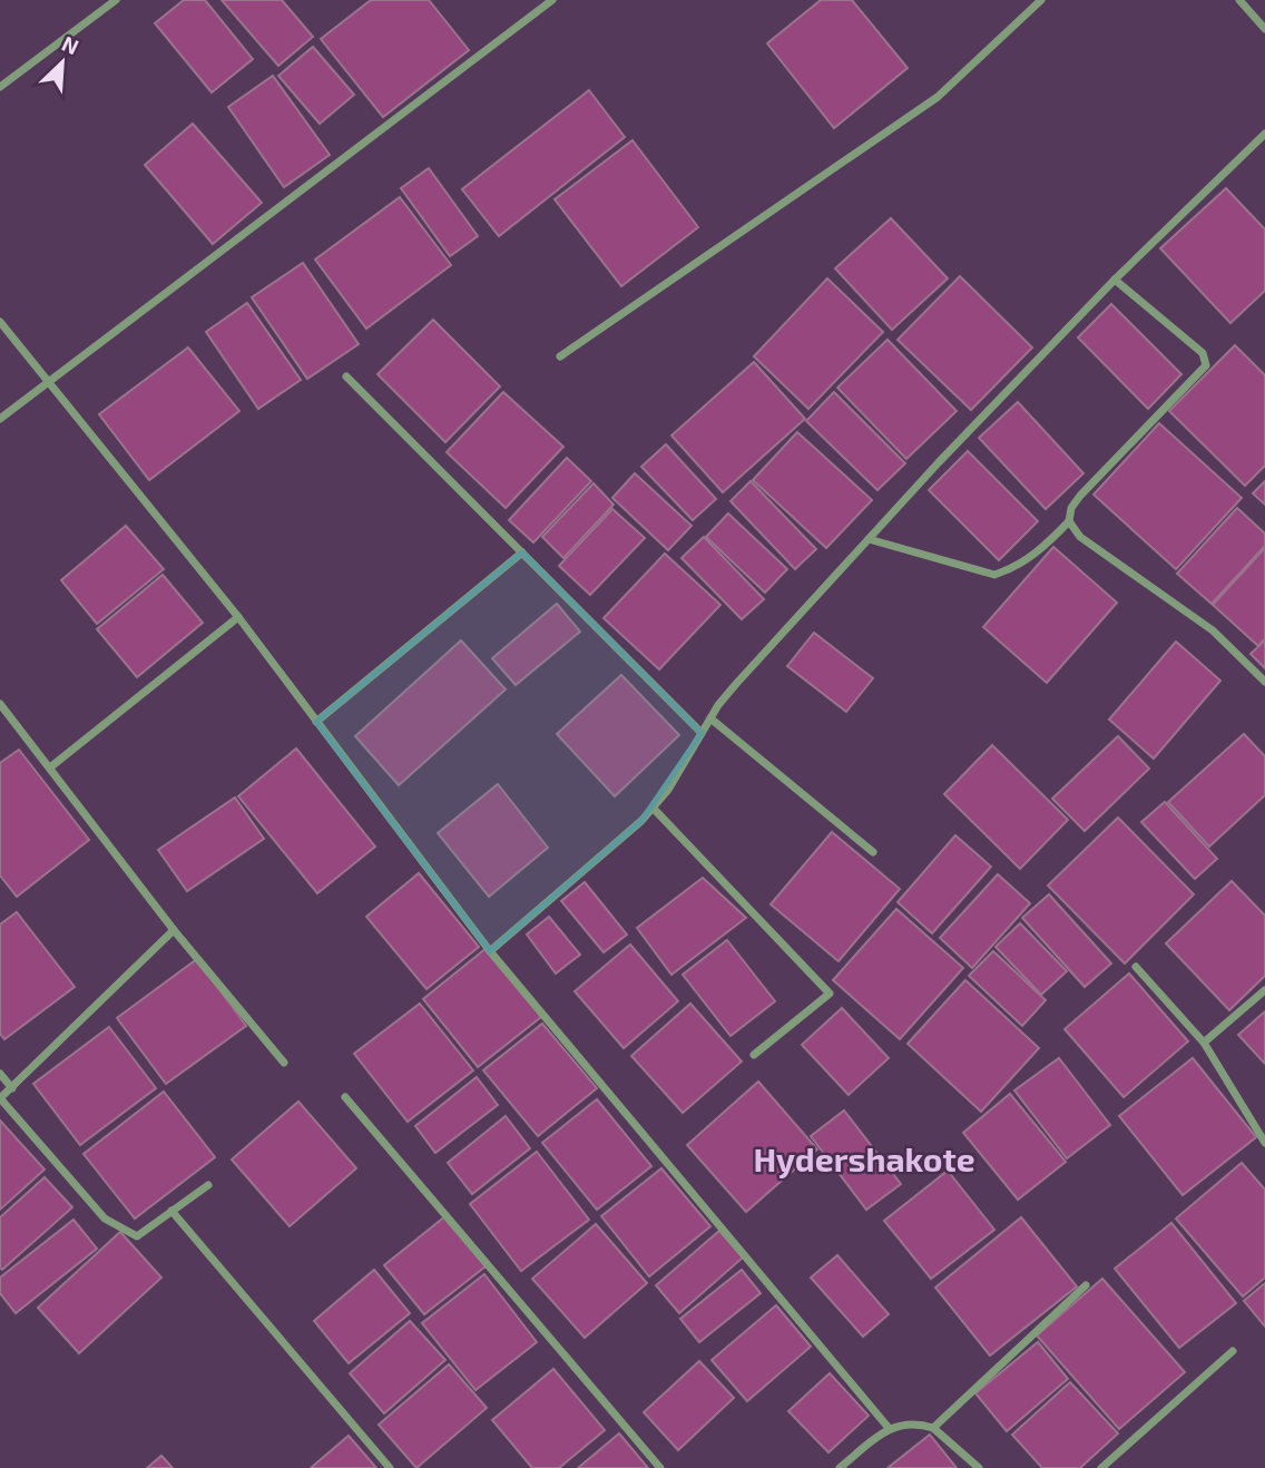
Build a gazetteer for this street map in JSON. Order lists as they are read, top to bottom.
{
  "districts": ["Hydershakote"],
  "north": "top right"
}
